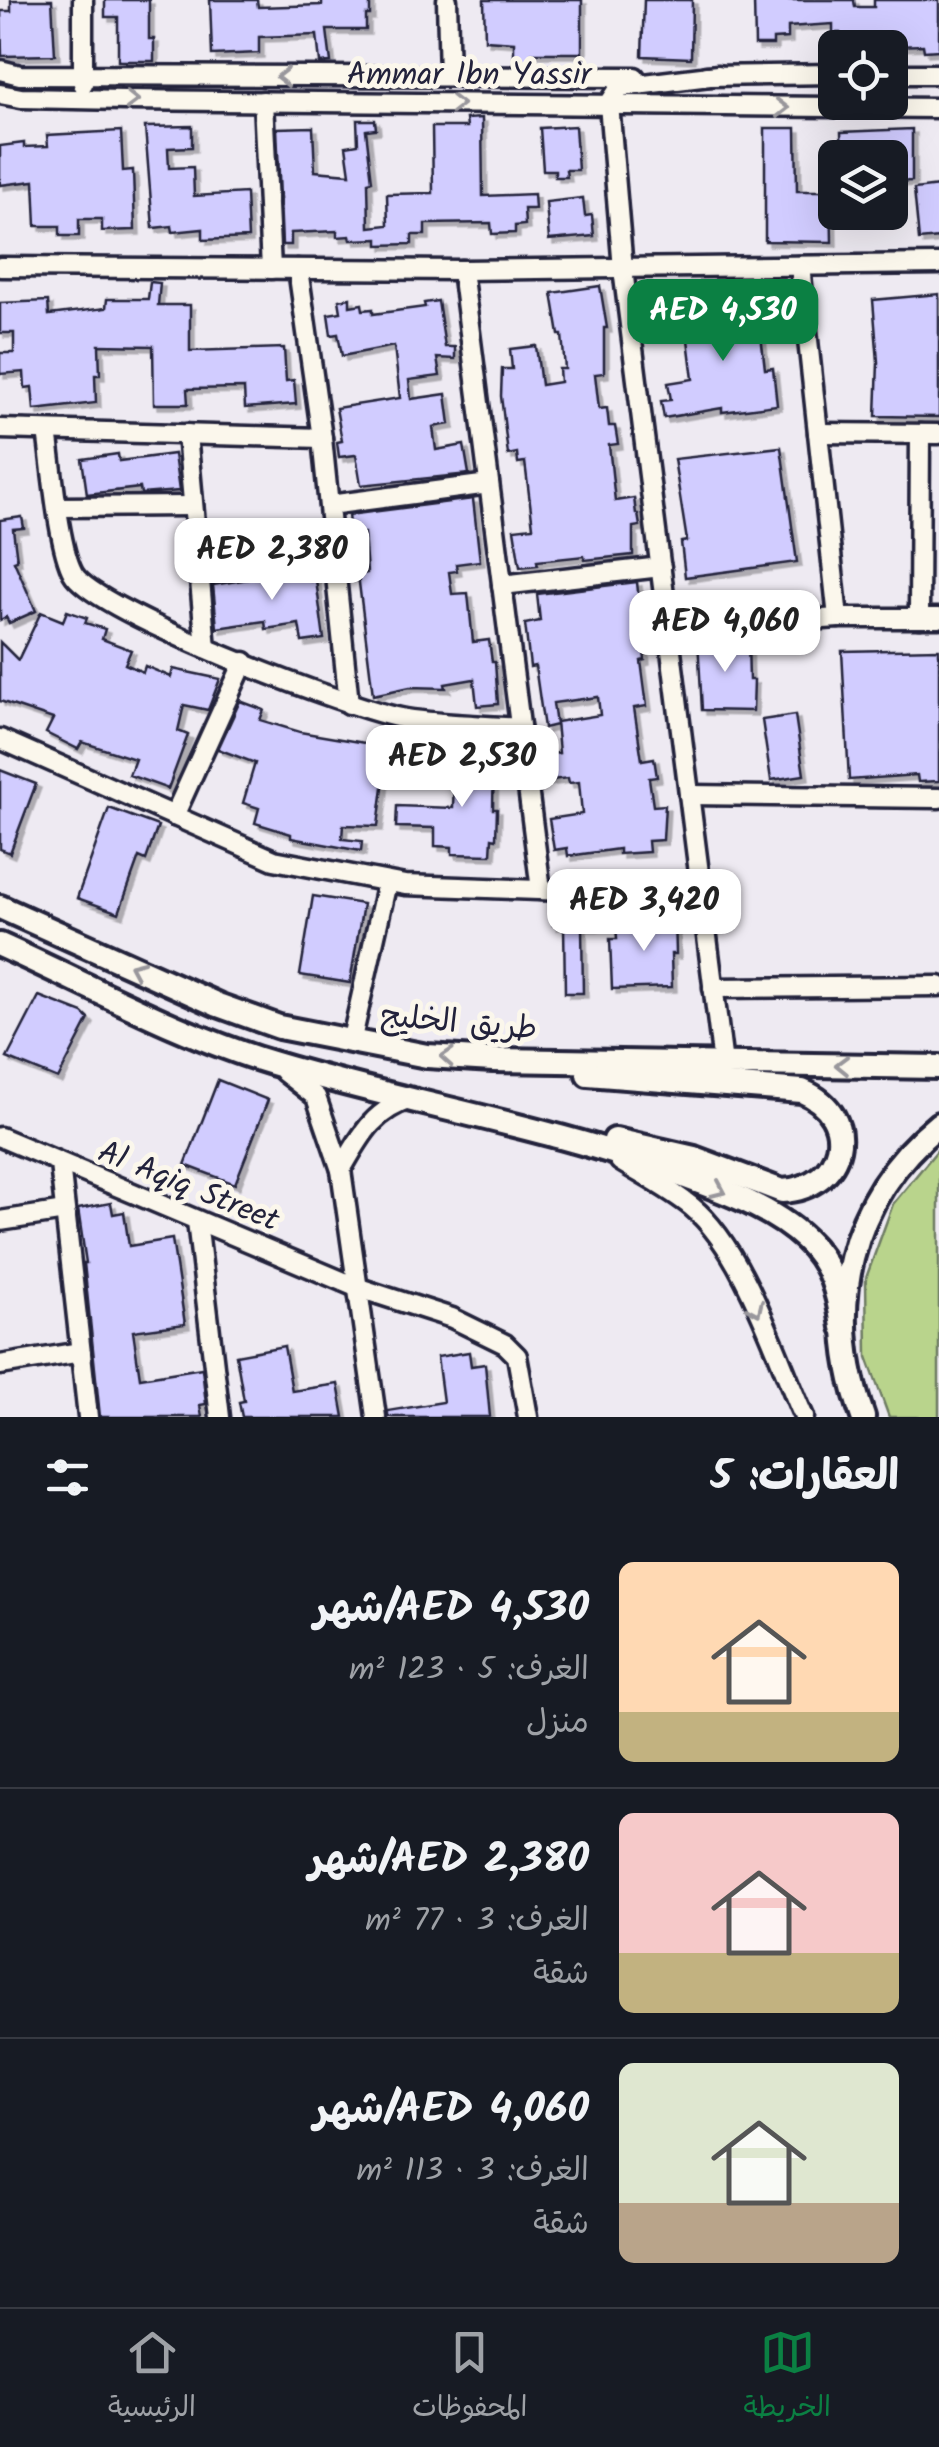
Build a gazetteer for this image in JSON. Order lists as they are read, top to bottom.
{
  "streets": {
    "main road": ["طريق الخليج"],
    "street": ["Ammar Ibn Yassir", "Al Aqiq Street"]
  },
  "page": {
    "price": [
      "AED 4,530",
      "AED 2,380",
      "AED 4,060",
      "AED 2,530",
      "AED 3,420"
    ],
    "heading": "العقارات: 5",
    "list": [
      {
        "name": "AED 4,530/شهر",
        "note": "الغرف: 5 · 123 m² · منزل"
      },
      {
        "name": "AED 2,380/شهر",
        "note": "الغرف: 3 · 77 m² · شقة"
      },
      {
        "name": "AED 4,060/شهر",
        "note": "الغرف: 3 · 113 m² · شقة"
      }
    ],
    "tabs": ["الخريطة", "المحفوظات", "الرئيسية"]
  }
}
